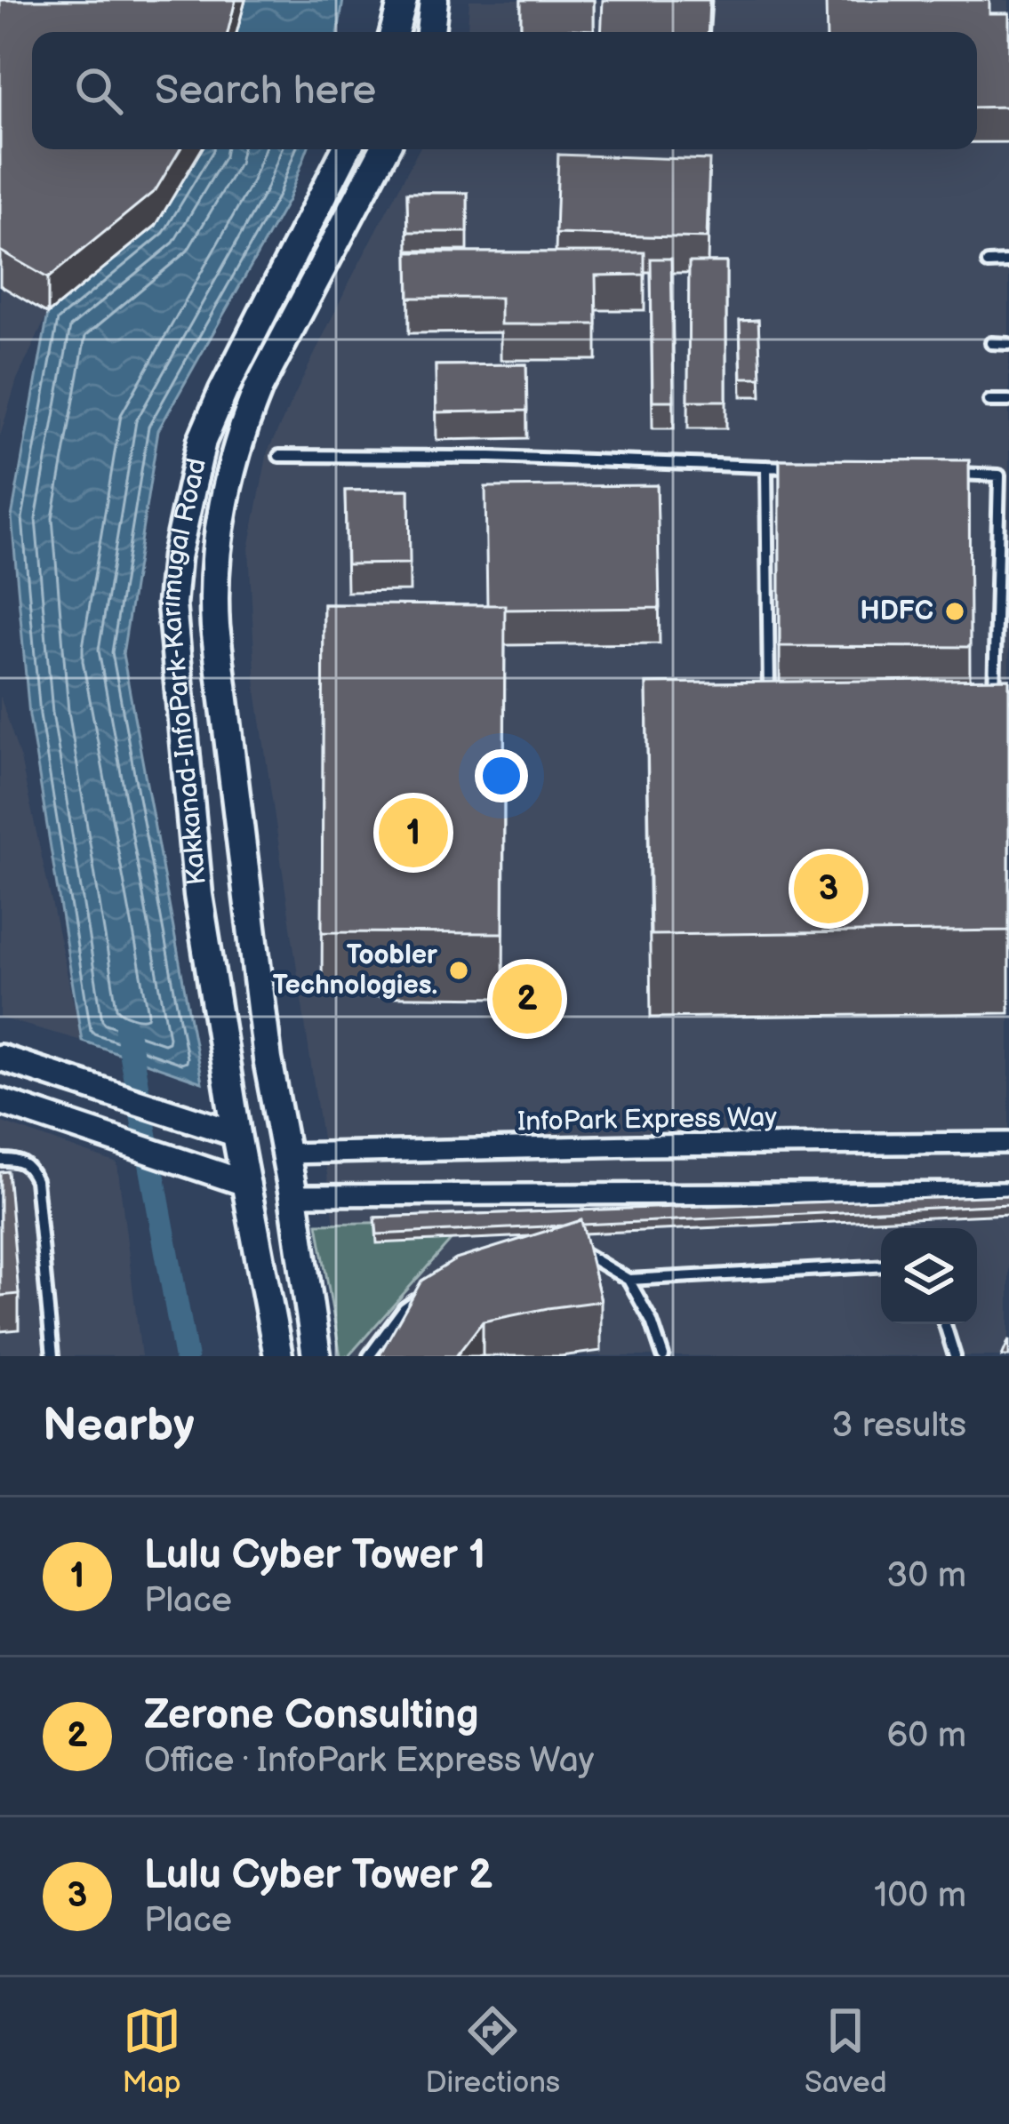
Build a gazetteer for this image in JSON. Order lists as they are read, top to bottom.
{
  "streets": {
    "main road": ["Kakkanad-InfoPark-Karimugal Road"],
    "street": ["InfoPark Express Way"]
  },
  "crossings": [
    ["Kakkanad-InfoPark-Karimugal Road", "InfoPark Express Way"]
  ],
  "places": ["HDFC", "Toobler Technologies."],
  "page": {
    "search": "Search here",
    "pins": ["1", "3", "2"],
    "heading": ["Nearby", "3 results"],
    "list": [
      {
        "mark": "1",
        "name": "Lulu Cyber Tower 1",
        "note": "Place",
        "value": "30 m"
      },
      {
        "mark": "2",
        "name": "Zerone Consulting",
        "note": "Office · InfoPark Express Way",
        "value": "60 m"
      },
      {
        "mark": "3",
        "name": "Lulu Cyber Tower 2",
        "note": "Place",
        "value": "100 m"
      }
    ],
    "nav": ["Map", "Directions", "Saved"]
  }
}
